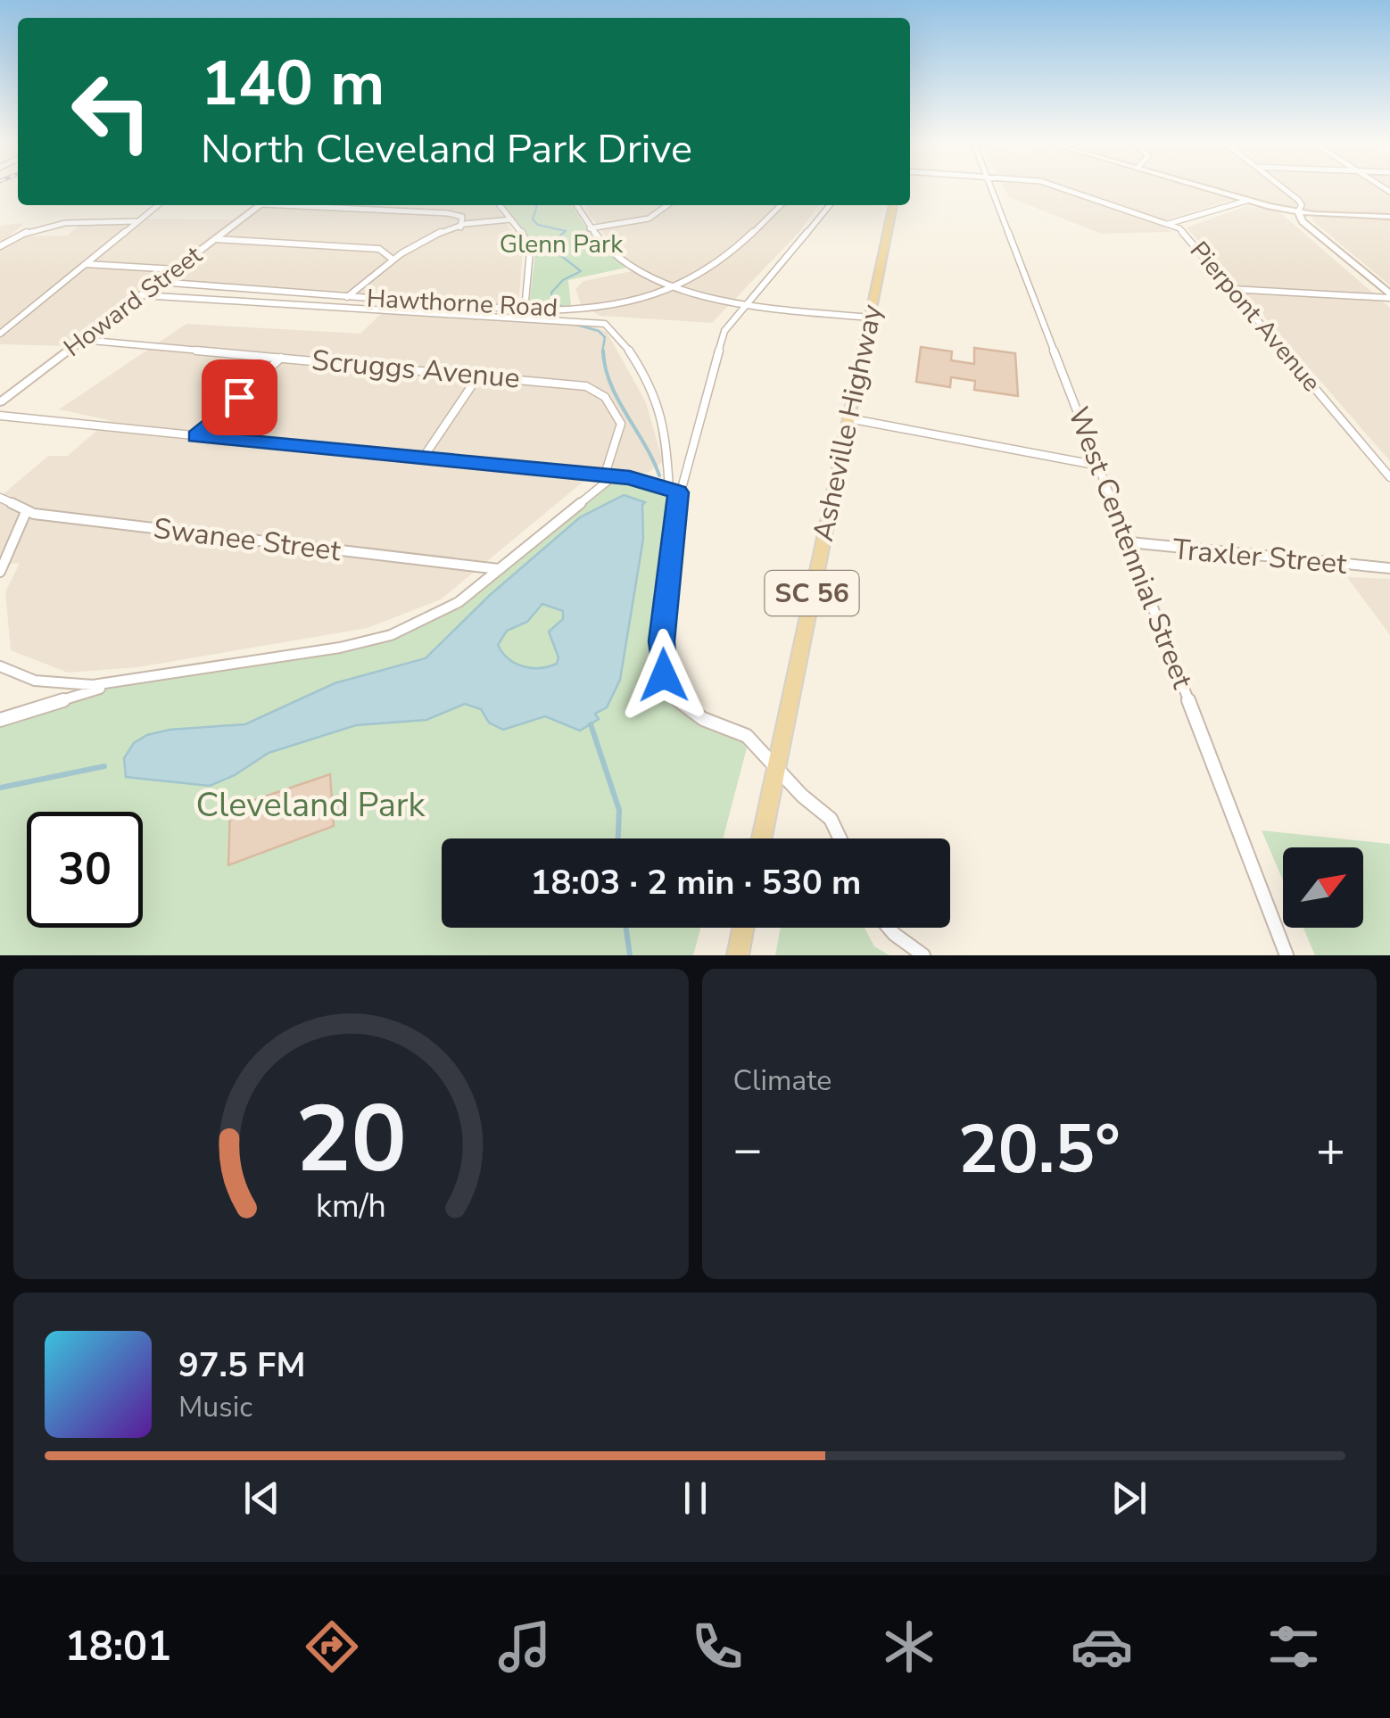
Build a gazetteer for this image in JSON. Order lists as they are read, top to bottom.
{
  "streets": {
    "main road": ["Asheville Highway", "SC 56"],
    "street": [
      "Howard Street",
      "Hawthorne Road",
      "Pierpont Avenue",
      "Scruggs Avenue",
      "Swanee Street",
      "West Centennial Street",
      "Traxler Street"
    ]
  },
  "crossings": [
    ["Howard Street", "Hawthorne Road"],
    ["Howard Street", "Scruggs Avenue"],
    ["West Centennial Street", "Traxler Street"]
  ],
  "parks": ["Glenn Park", "Cleveland Park"],
  "north": "top right",
  "page": {
    "turn": ["140 m", "North Cleveland Park Drive"],
    "limit": "30",
    "trip": "18:03 · 2 min · 530 m",
    "tile": "Climate",
    "heat": ["−", "20.5°", "+"],
    "song": ["97.5 FM", "Music"],
    "tabs": "18:01",
    "gauge": ["20", "km/h"]
  }
}
